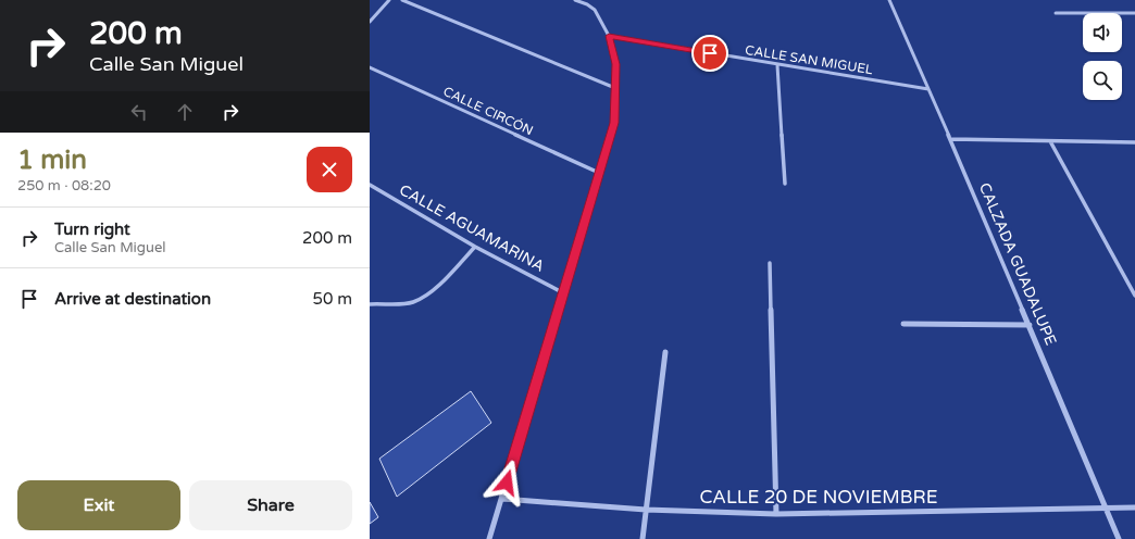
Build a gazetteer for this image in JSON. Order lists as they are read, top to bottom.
{
  "streets": {
    "street": [
      "CALLE SAN MIGUEL",
      "CALLE CIRCÓN",
      "CALLE AGUAMARINA",
      "CALZADA GUADALUPE",
      "CALLE 20 DE NOVIEMBRE"
    ]
  },
  "crossings": [
    ["CALLE SAN MIGUEL", "CALZADA GUADALUPE"],
    ["CALZADA GUADALUPE", "CALLE 20 DE NOVIEMBRE"]
  ],
  "page": {
    "turn": ["200 m", "Calle San Miguel"],
    "heading": ["1 min", "250 m · 08:20"],
    "list": [
      {
        "name": "Turn right",
        "note": "Calle San Miguel",
        "value": "200 m"
      },
      {
        "name": "Arrive at destination",
        "value": "50 m"
      }
    ],
    "buttons": ["Exit", "Share"]
  }
}
